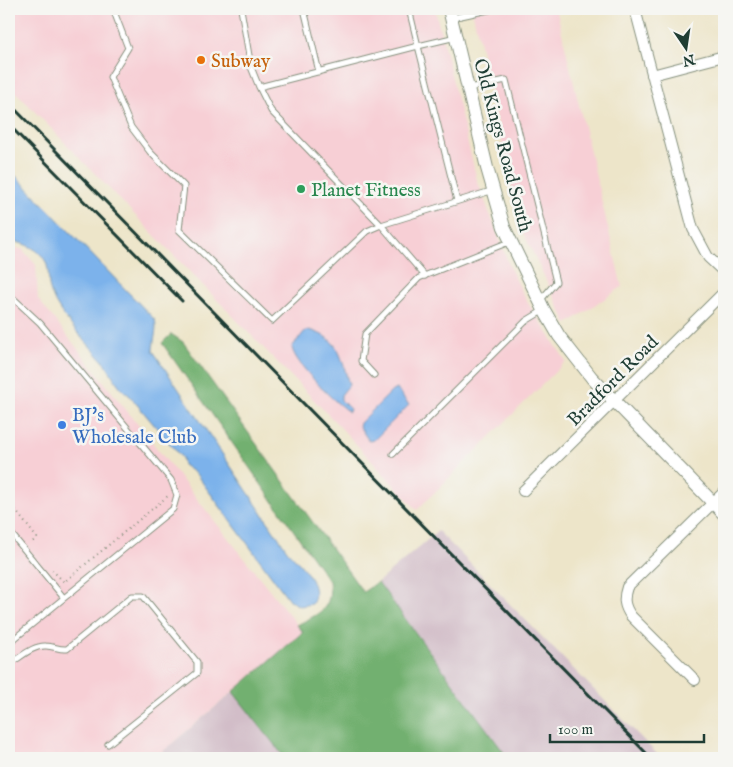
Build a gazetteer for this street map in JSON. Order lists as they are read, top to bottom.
{
  "streets": {
    "street": ["Old Kings Road South", "Bradford Road"]
  },
  "crossings": [
    ["Old Kings Road South", "Bradford Road"]
  ],
  "places": ["Subway", "Planet Fitness", "BJ's Wholesale Club"],
  "scale_bar": "100 m",
  "north": "bottom"
}
